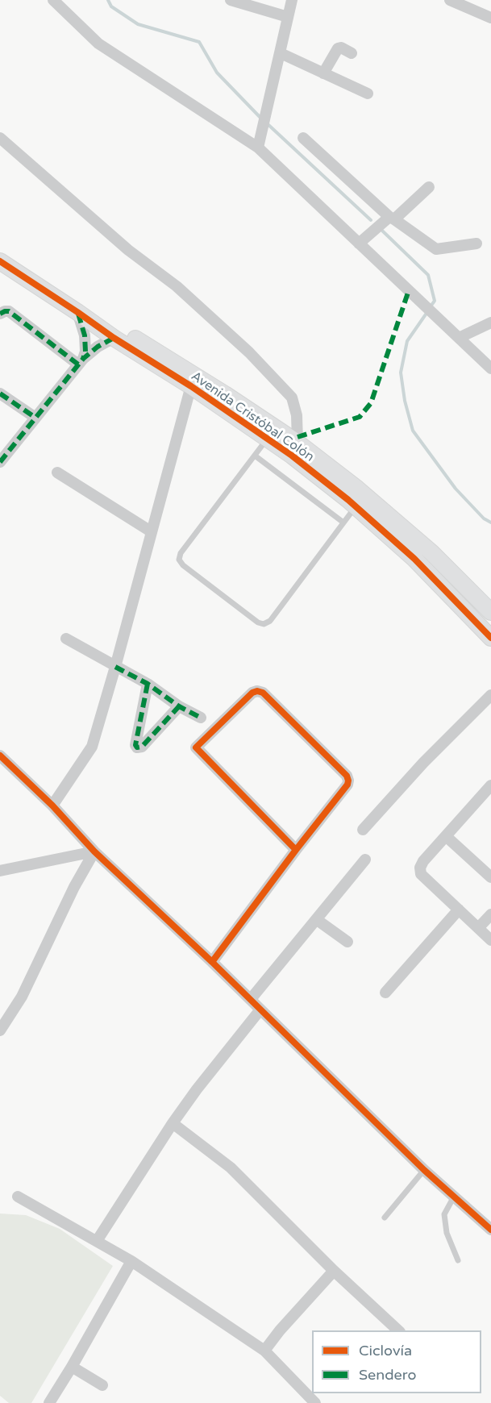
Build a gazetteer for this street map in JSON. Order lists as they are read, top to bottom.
{
  "streets": {
    "street": ["Avenida Cristóbal Colón"]
  },
  "legend": ["Ciclovía", "Sendero"]
}
